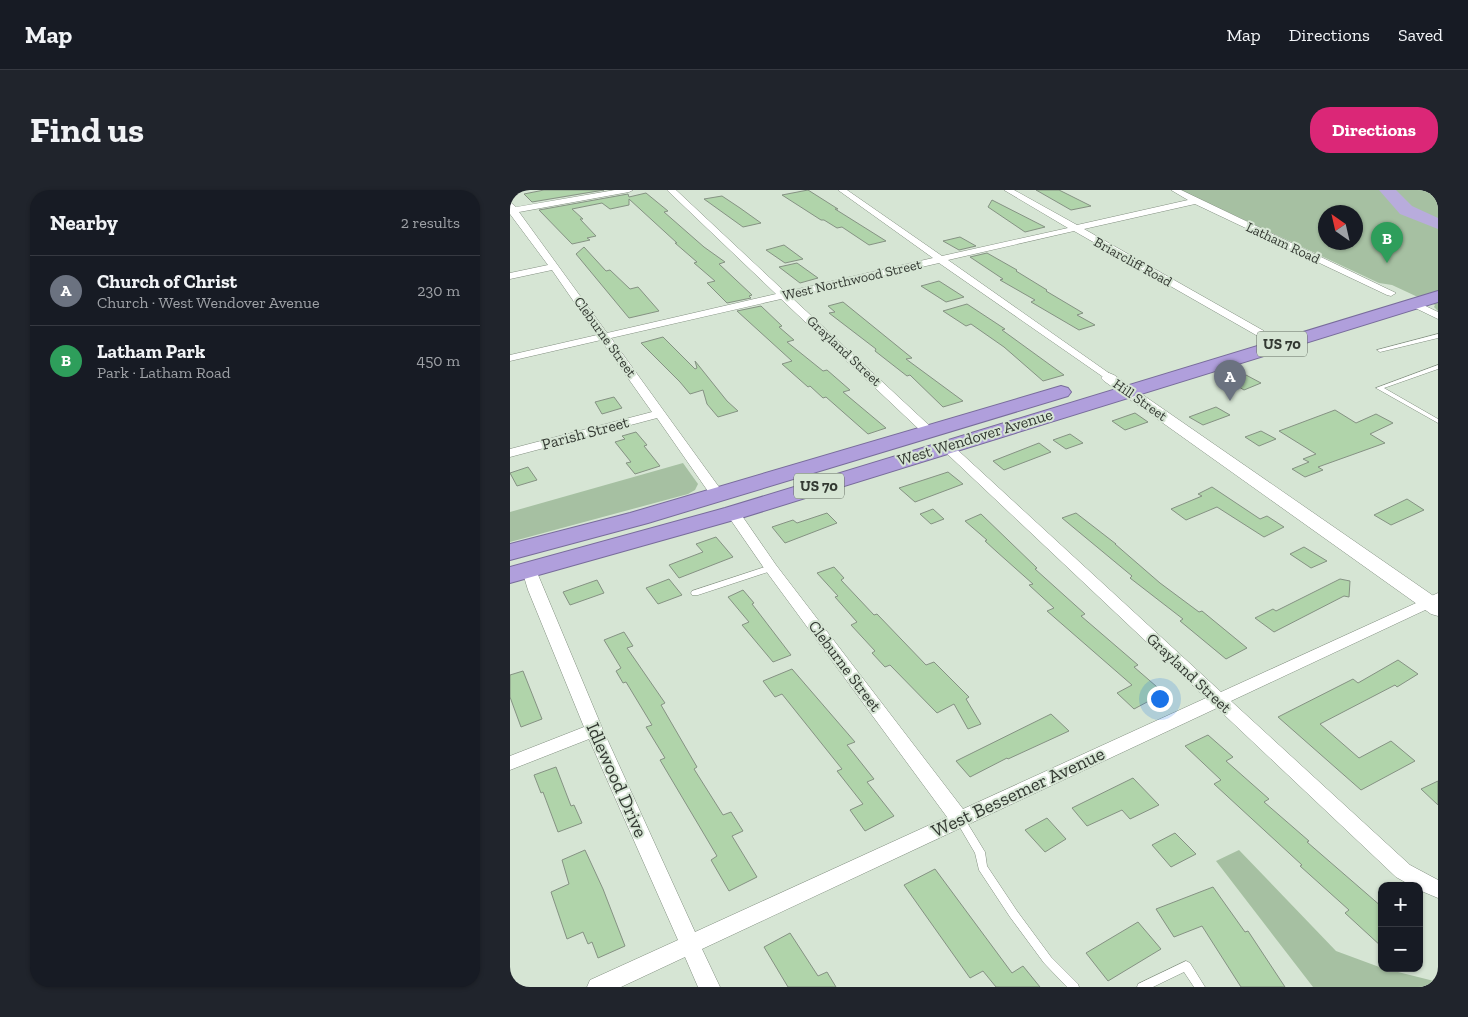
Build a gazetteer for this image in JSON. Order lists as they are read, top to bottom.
{
  "streets": {
    "highway": ["US 70", "West Wendover Avenue"],
    "street": [
      "Latham Road",
      "Briarcliff Road",
      "West Northwood Street",
      "Cleburne Street",
      "Grayland Street",
      "Hill Street",
      "Parish Street",
      "Idlewood Drive",
      "West Bessemer Avenue"
    ]
  },
  "crossings": [
    ["Latham Road", "West Northwood Street"],
    ["Latham Road", "US 70"],
    ["Briarcliff Road", "West Northwood Street"],
    ["Briarcliff Road", "US 70"],
    ["West Northwood Street", "Cleburne Street"],
    ["West Northwood Street", "Grayland Street"],
    ["West Northwood Street", "Hill Street"],
    ["Cleburne Street", "Parish Street"],
    ["Cleburne Street", "West Wendover Avenue"],
    ["Cleburne Street", "West Bessemer Avenue"],
    ["Grayland Street", "West Wendover Avenue"],
    ["Grayland Street", "West Bessemer Avenue"],
    ["Hill Street", "West Wendover Avenue"],
    ["Hill Street", "West Bessemer Avenue"],
    ["West Wendover Avenue", "Idlewood Drive"],
    ["Idlewood Drive", "West Bessemer Avenue"]
  ],
  "north": "top left",
  "page": {
    "header": "Map",
    "nav": ["Map", "Directions", "Saved"],
    "buttons": "Directions",
    "title": "Find us",
    "heading": ["Nearby", "2 results"],
    "pins": ["B", "A"],
    "list": [
      {
        "mark": "A",
        "name": "Church of Christ",
        "note": "Church · West Wendover Avenue",
        "value": "230 m"
      },
      {
        "mark": "B",
        "name": "Latham Park",
        "note": "Park · Latham Road",
        "value": "450 m"
      }
    ],
    "map_buttons": ["+", "−"]
  }
}
